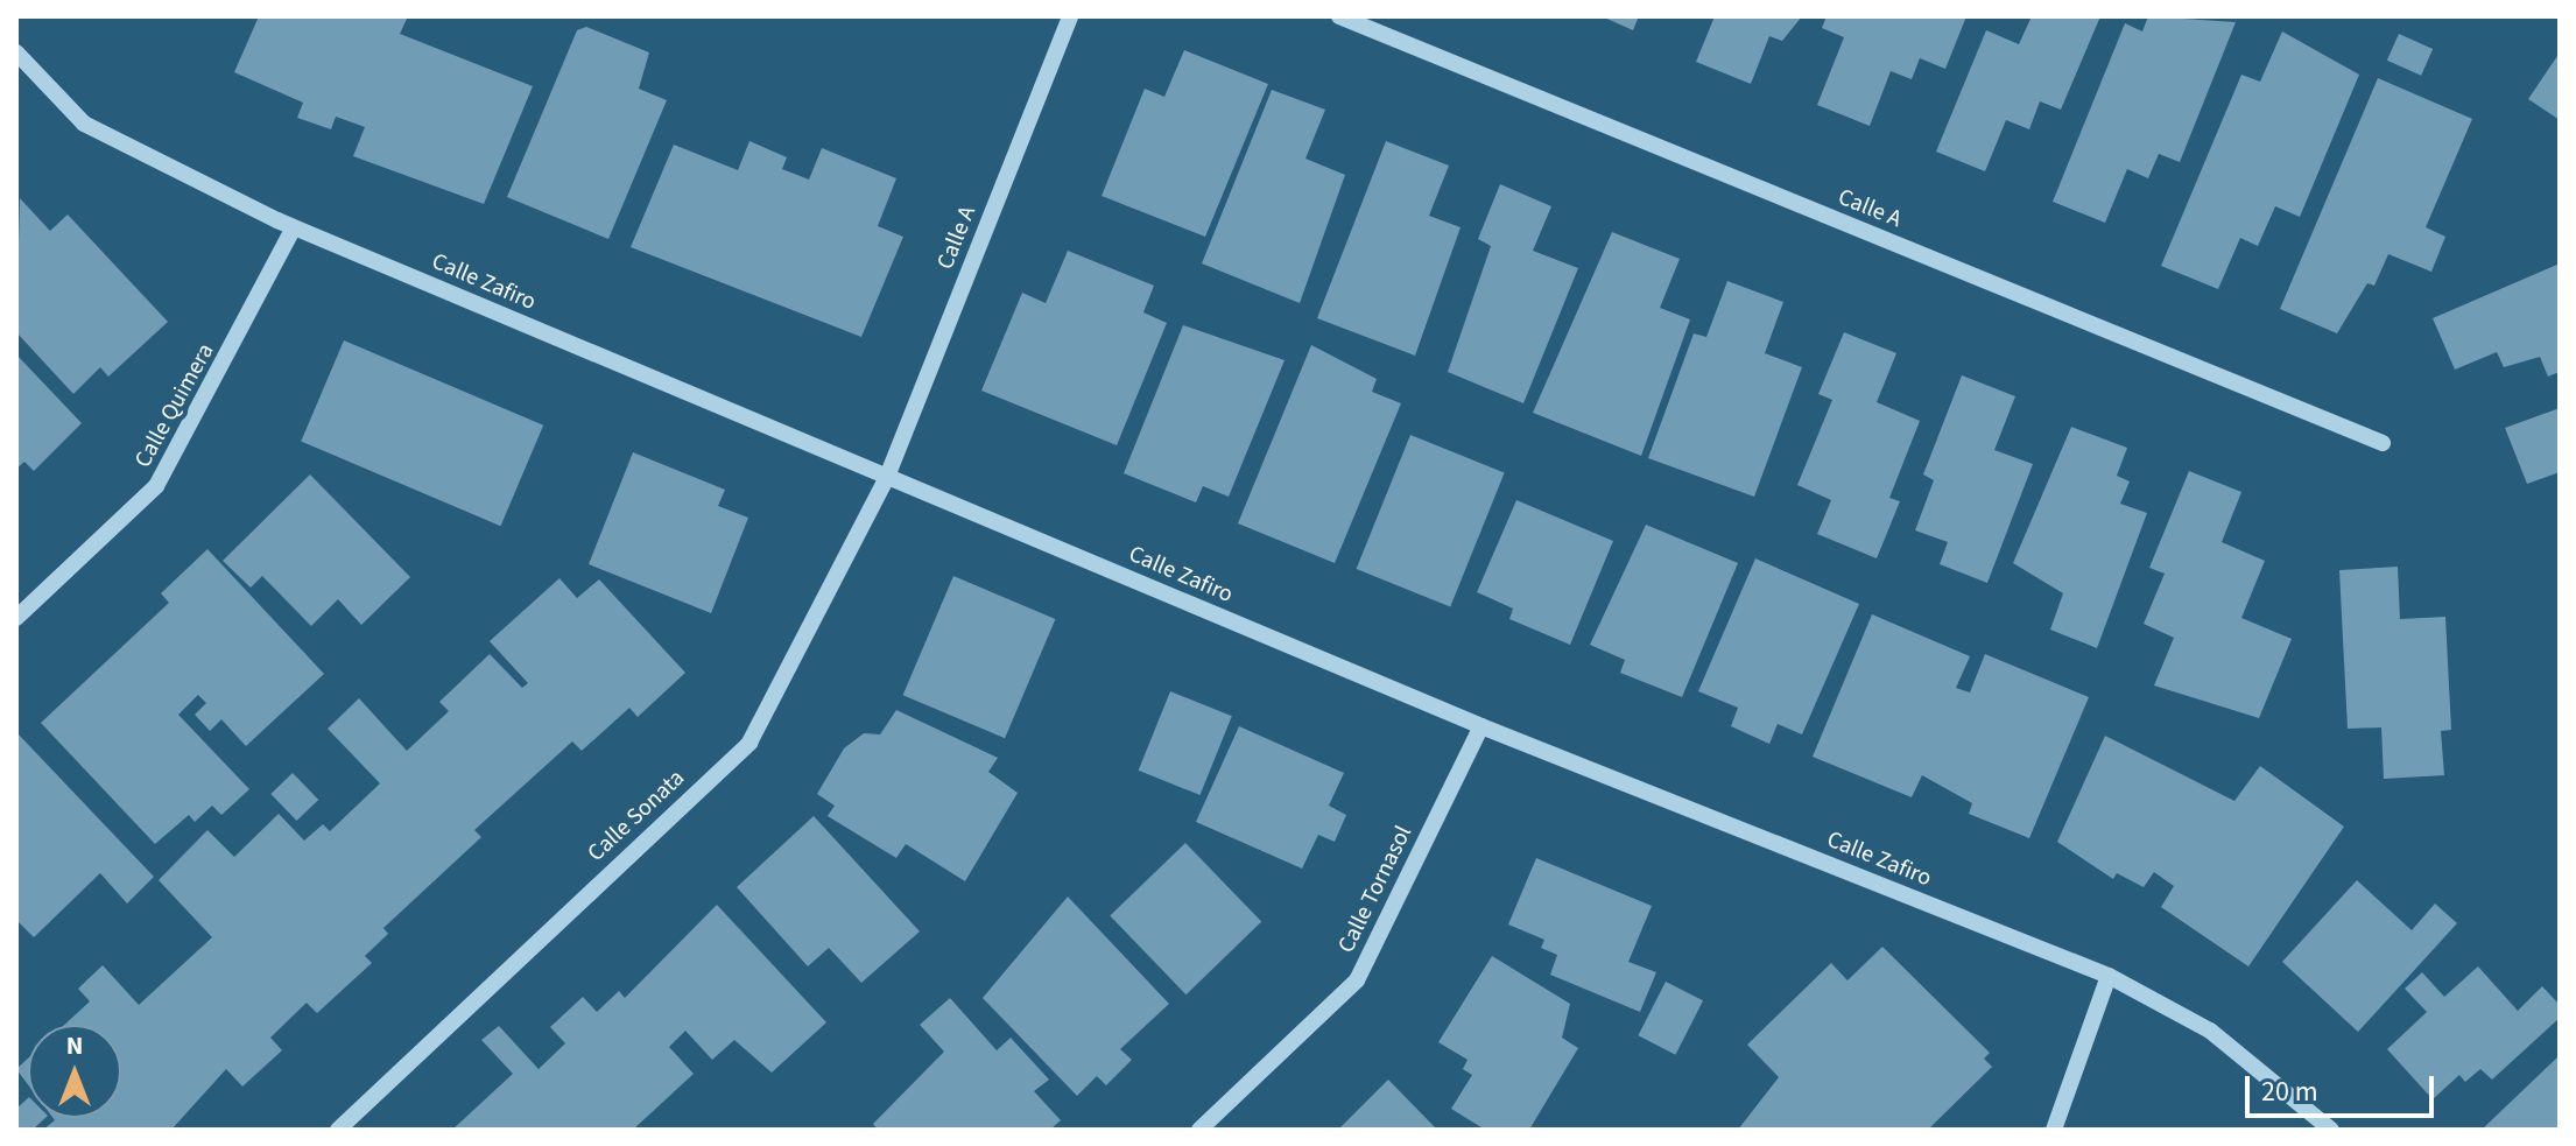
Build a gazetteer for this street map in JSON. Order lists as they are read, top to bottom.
{
  "streets": {
    "street": [
      "Calle A",
      "Calle Zafiro",
      "Calle Quimera",
      "Calle Sonata",
      "Calle Tornasol"
    ]
  },
  "crossings": [
    ["Calle A", "Calle Zafiro"],
    ["Calle A", "Calle Sonata"],
    ["Calle Zafiro", "Calle Quimera"],
    ["Calle Zafiro", "Calle Sonata"],
    ["Calle Zafiro", "Calle Tornasol"]
  ],
  "scale_bar": "20 m",
  "north": "top"
}
